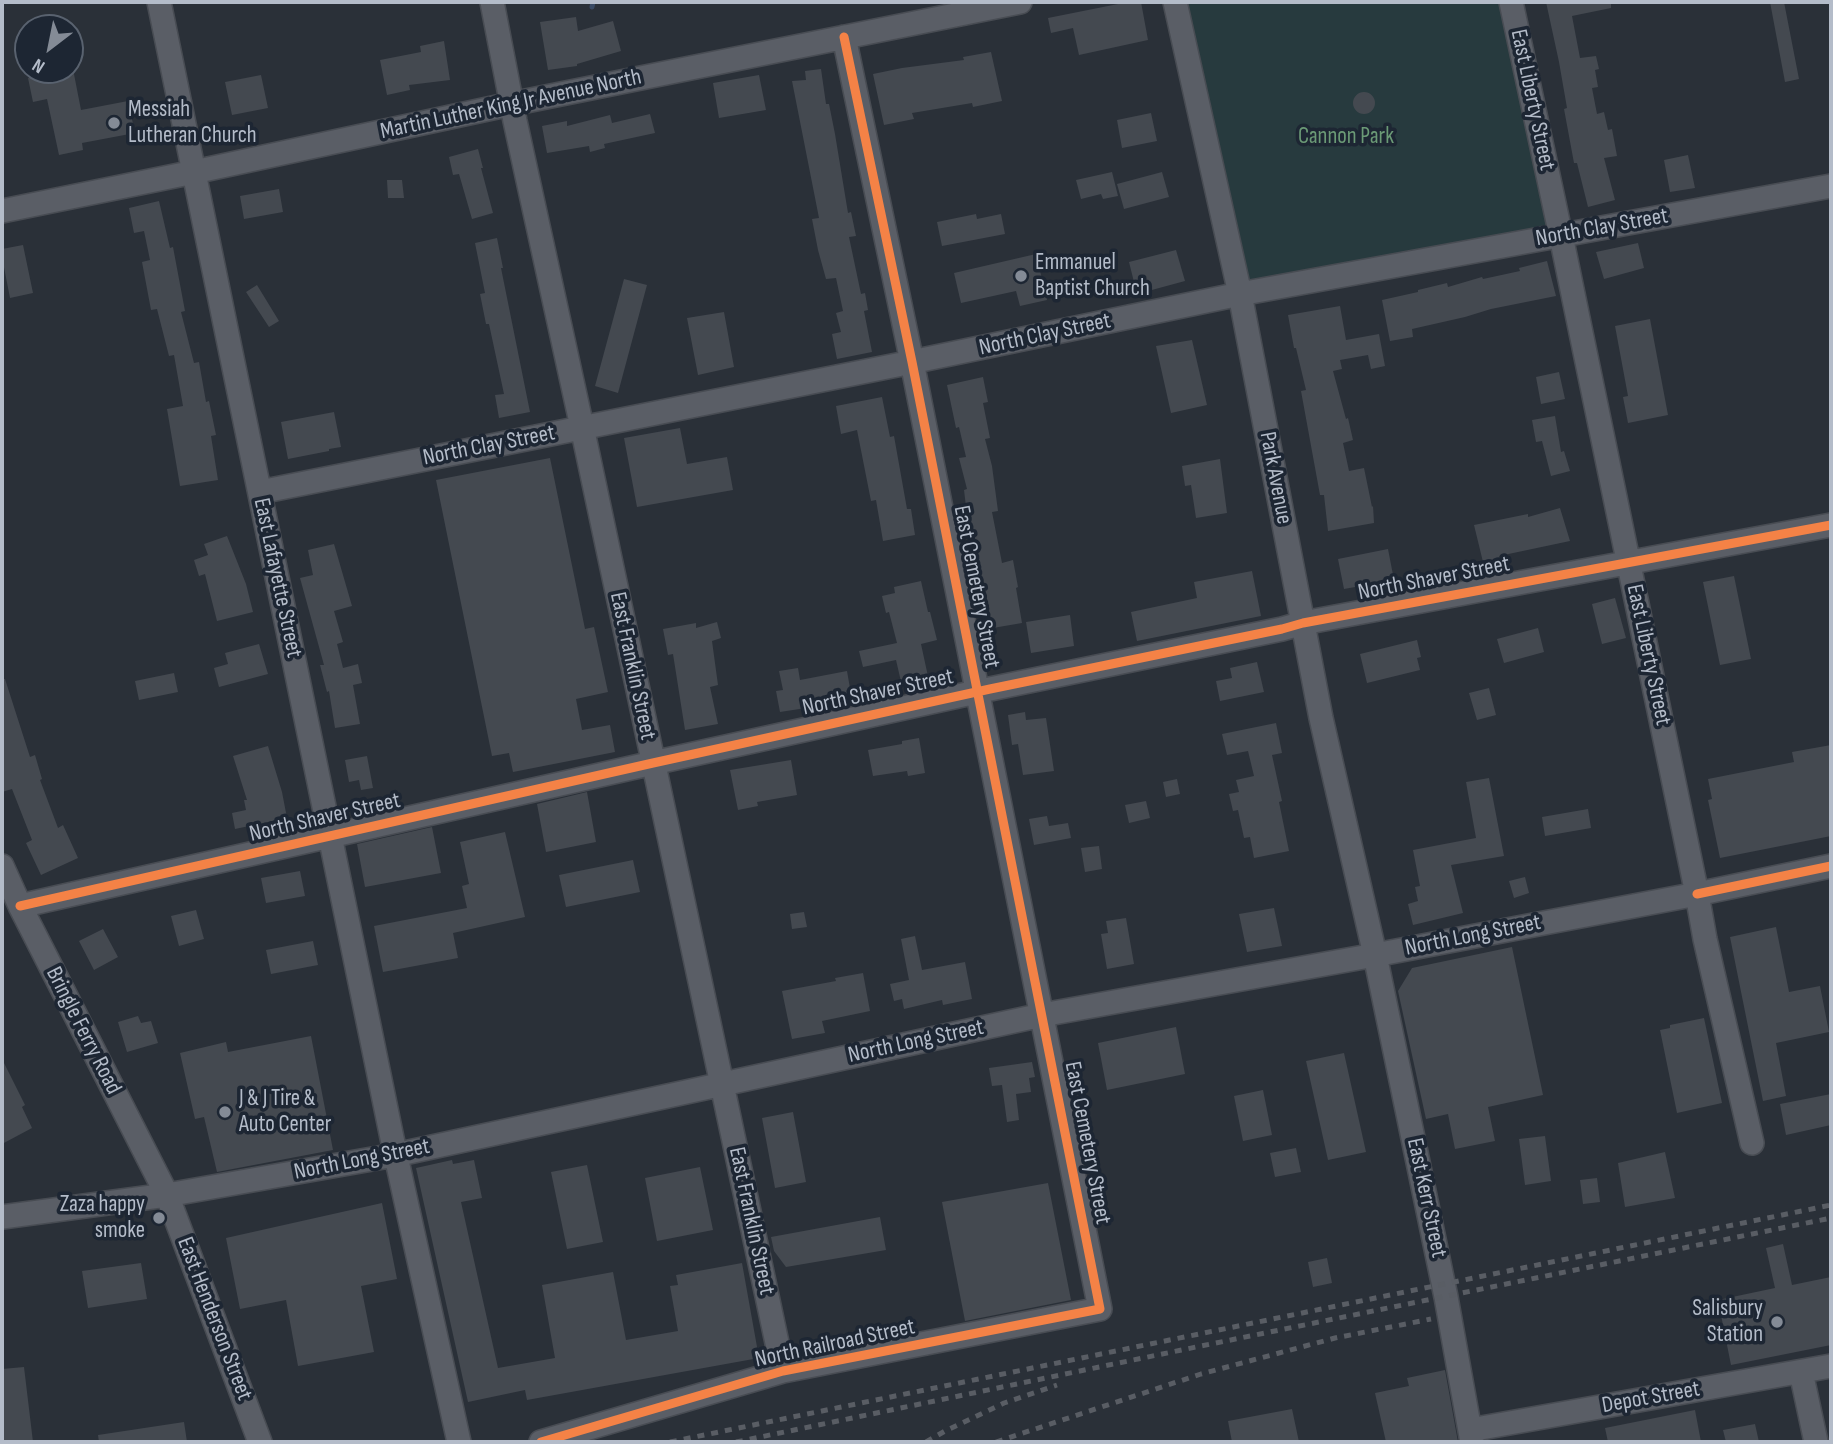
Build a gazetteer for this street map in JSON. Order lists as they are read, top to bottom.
{
  "streets": {
    "street": [
      "East Liberty Street",
      "Martin Luther King Jr Avenue North",
      "North Clay Street",
      "Park Avenue",
      "East Lafayette Street",
      "North Shaver Street",
      "East Cemetery Street",
      "East Franklin Street",
      "North Long Street",
      "Bringle Ferry Road",
      "East Kerr Street",
      "East Henderson Street",
      "North Railroad Street",
      "Depot Street"
    ]
  },
  "crossings": [
    ["East Liberty Street", "North Clay Street"],
    ["East Liberty Street", "North Shaver Street"],
    ["East Liberty Street", "North Long Street"],
    ["Martin Luther King Jr Avenue North", "East Lafayette Street"],
    ["Martin Luther King Jr Avenue North", "East Cemetery Street"],
    ["Martin Luther King Jr Avenue North", "East Franklin Street"],
    ["North Clay Street", "Park Avenue"],
    ["North Clay Street", "East Lafayette Street"],
    ["North Clay Street", "East Cemetery Street"],
    ["North Clay Street", "East Franklin Street"],
    ["Park Avenue", "North Shaver Street"],
    ["Park Avenue", "North Long Street"],
    ["Park Avenue", "East Kerr Street"],
    ["East Lafayette Street", "North Shaver Street"],
    ["East Lafayette Street", "North Long Street"],
    ["North Shaver Street", "East Cemetery Street"],
    ["North Shaver Street", "East Franklin Street"],
    ["North Shaver Street", "Bringle Ferry Road"],
    ["East Cemetery Street", "North Long Street"],
    ["East Cemetery Street", "North Railroad Street"],
    ["East Franklin Street", "North Long Street"],
    ["East Franklin Street", "North Railroad Street"],
    ["North Long Street", "Bringle Ferry Road"],
    ["North Long Street", "East Kerr Street"],
    ["North Long Street", "East Henderson Street"],
    ["Bringle Ferry Road", "East Henderson Street"],
    ["East Kerr Street", "Depot Street"]
  ],
  "parks": ["Cannon Park"],
  "places": [
    "Messiah Lutheran Church",
    "Emmanuel Baptist Church",
    "J & J Tire & Auto Center",
    "Zaza happy smoke",
    "Salisbury Station"
  ],
  "north": "bottom left"
}
